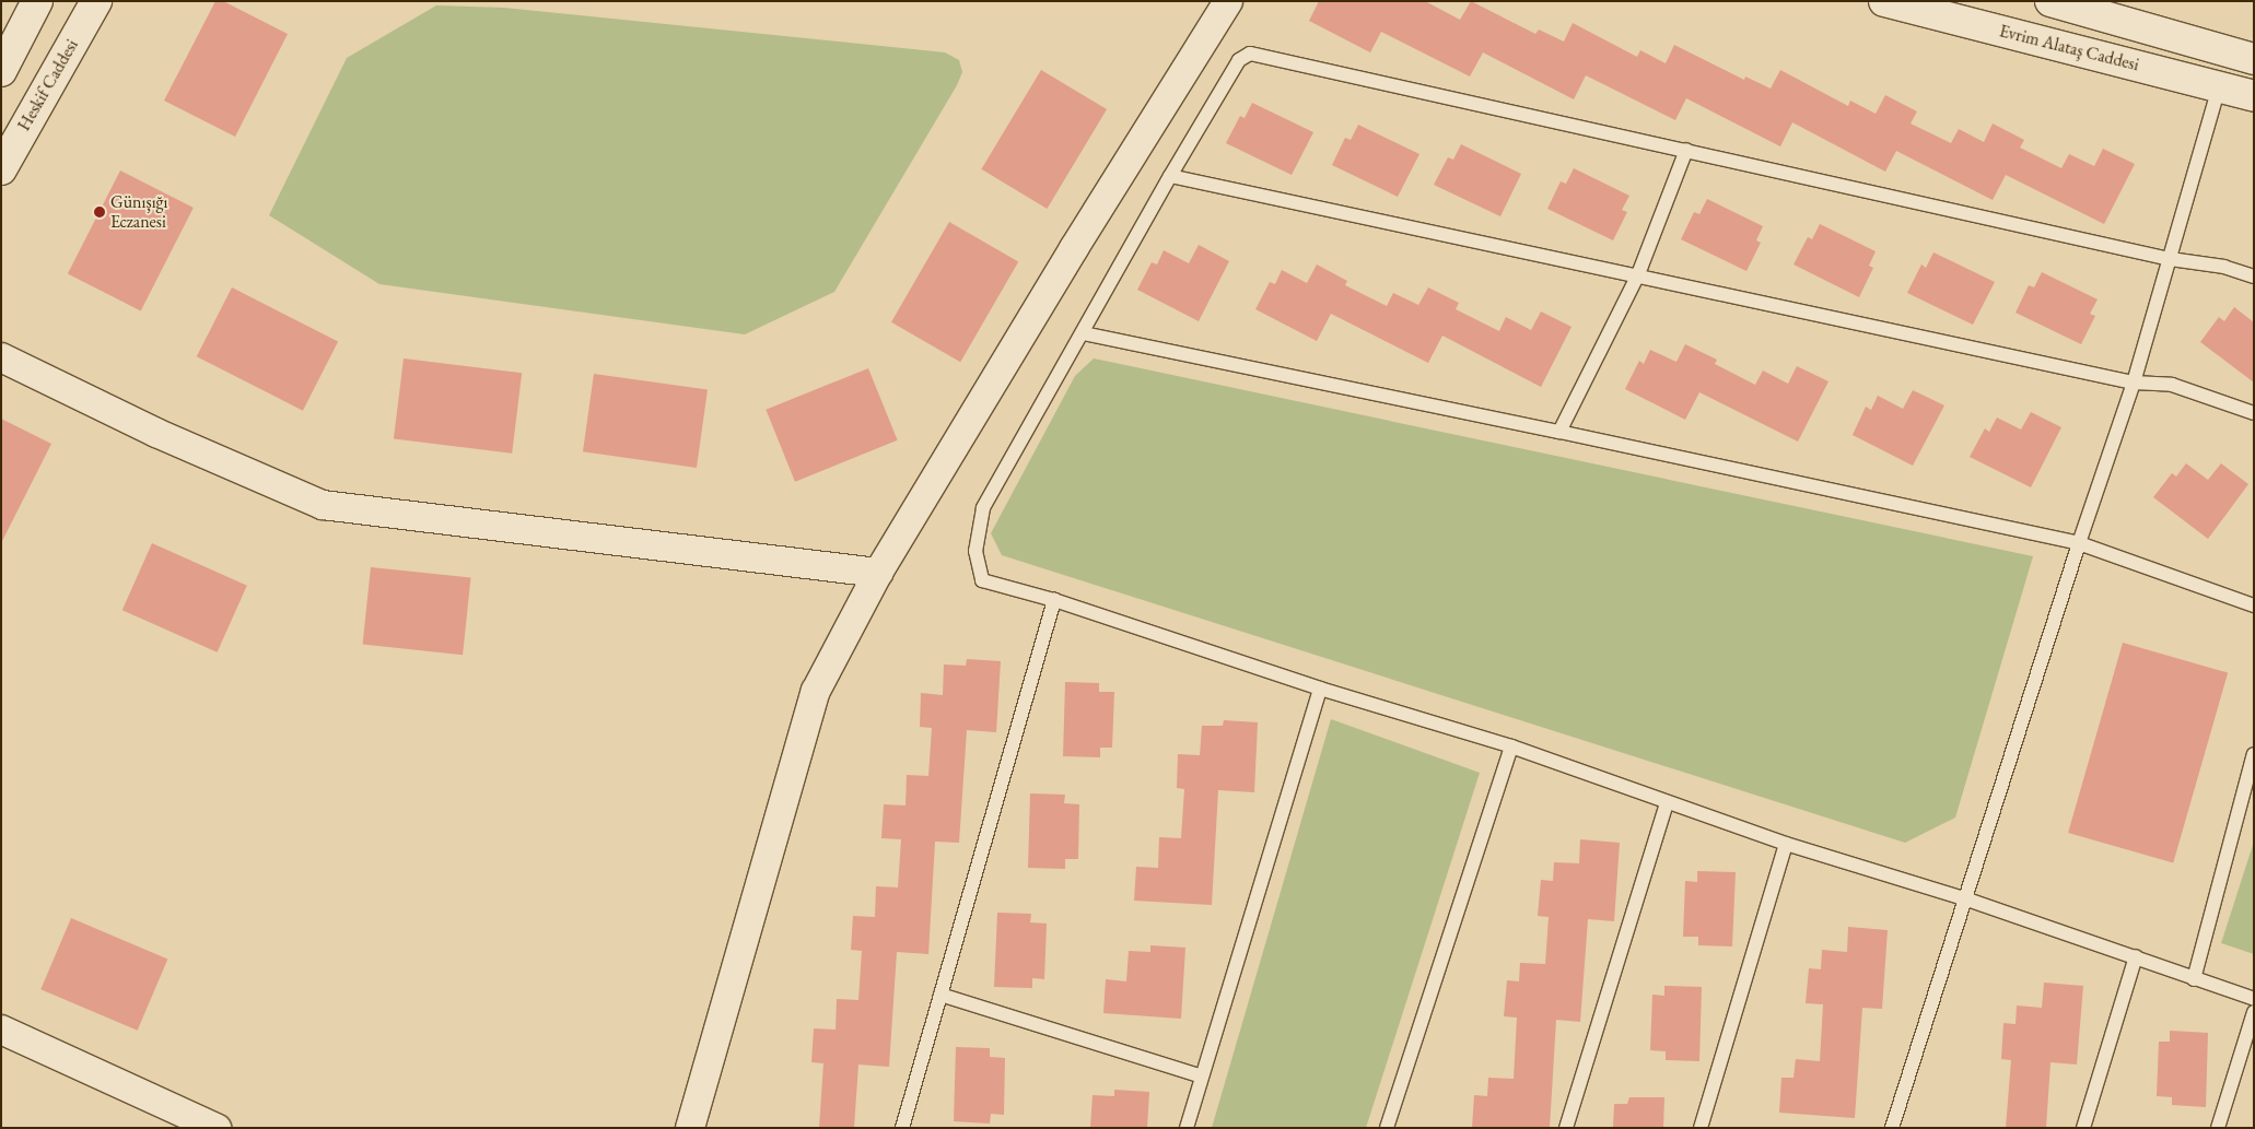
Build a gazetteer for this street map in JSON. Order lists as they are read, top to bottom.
{
  "streets": {
    "main road": ["Evrim Alataş Caddesi", "Heskif Caddesi"]
  },
  "places": ["Günışığı Eczanesi"]
}
